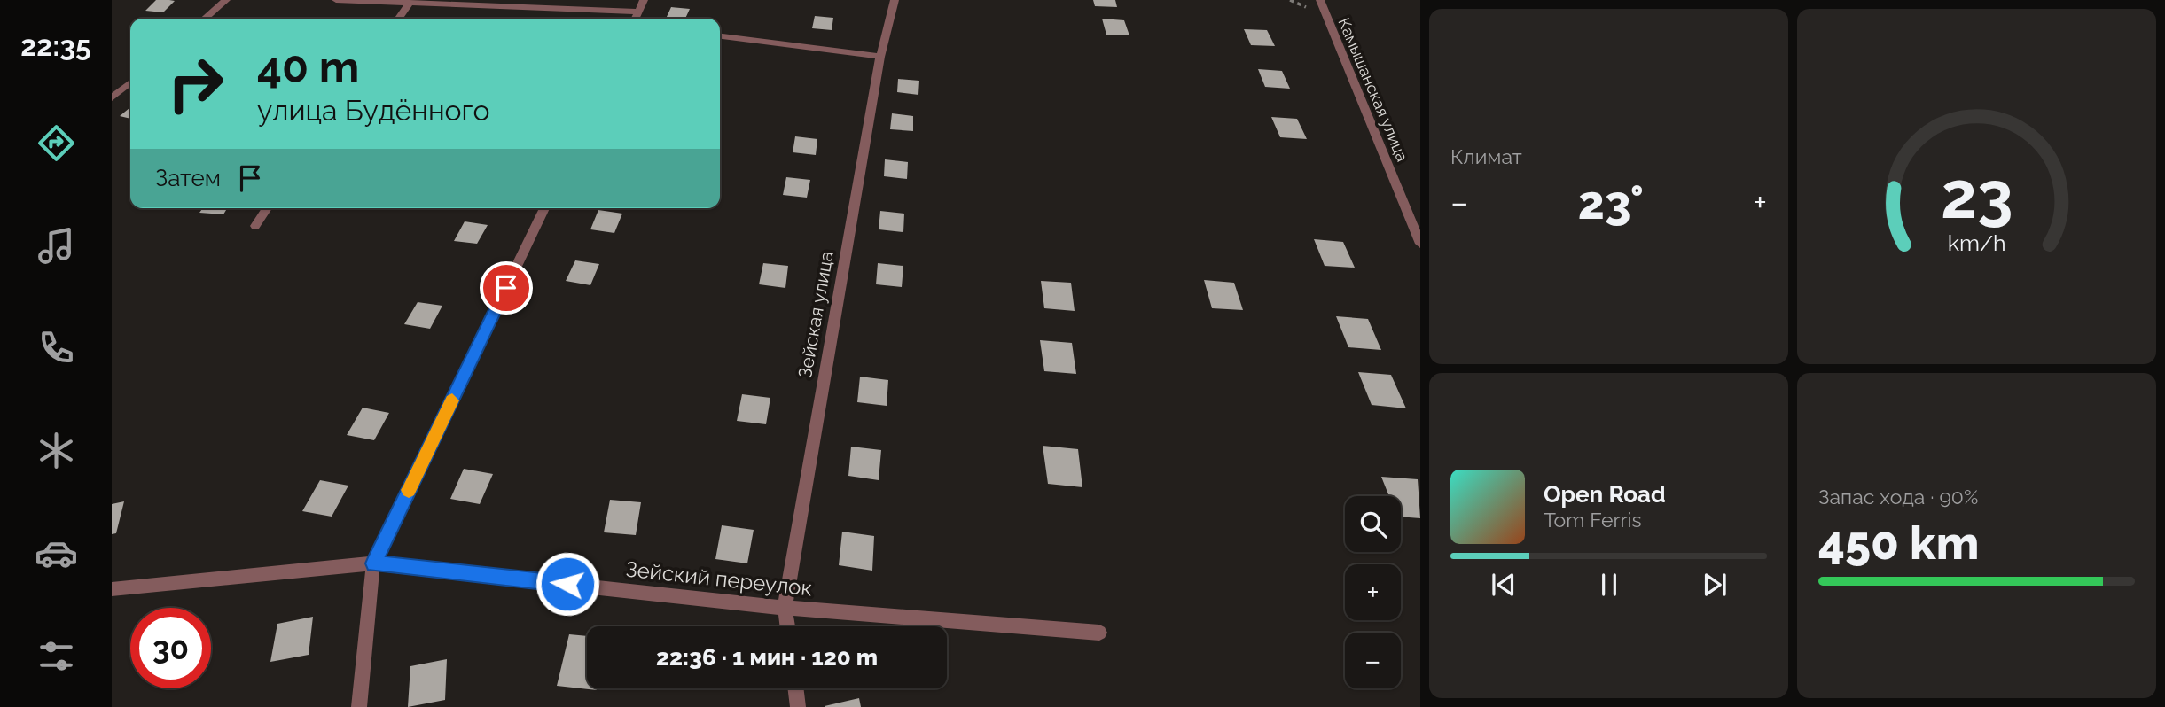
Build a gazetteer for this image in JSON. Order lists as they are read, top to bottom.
{
  "streets": {
    "street": ["Камышанская улица", "Зейская улица", "Зейский переулок"]
  },
  "crossings": [
    ["Зейская улица", "Зейский переулок"]
  ],
  "page": {
    "tabs": "22:35",
    "tile": [
      "Климат",
      ["Запас хода · 90%", "450 km"]
    ],
    "turn": ["40 m", "улица Будённого"],
    "then": "Затем",
    "heat": ["−", "23°", "+"],
    "song": ["Open Road", "Tom Ferris"],
    "map_buttons": ["+", "−"],
    "limit": "30",
    "trip": "22:36 · 1 мин · 120 m",
    "gauge": ["23", "km/h"]
  }
}
